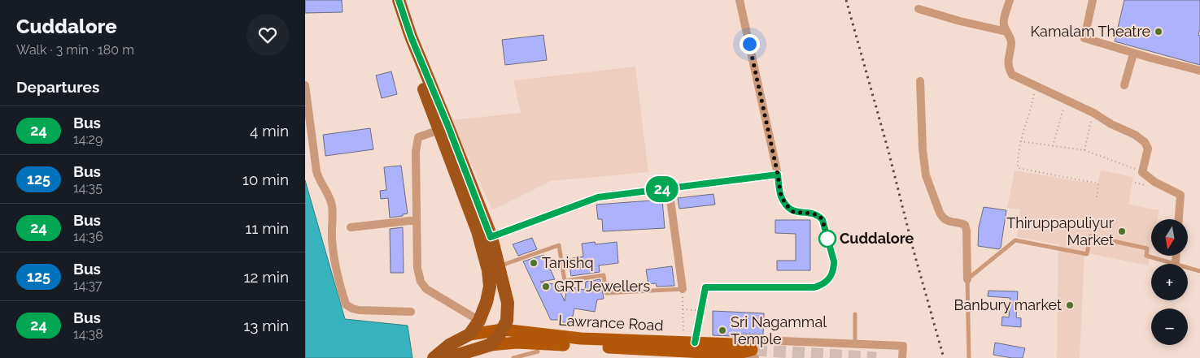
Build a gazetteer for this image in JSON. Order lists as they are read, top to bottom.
{
  "streets": {
    "main road": ["Lawrance Road"]
  },
  "places": [
    "Kamalam Theatre",
    "Thiruppapuliyur Market",
    "Cuddalore",
    "Tanishq",
    "GRT Jewellers",
    "Banbury market",
    "Sri Nagammal Temple"
  ],
  "lines": ["bus line 24"],
  "north": "bottom",
  "page": {
    "heading": [
      ["Cuddalore", "Walk · 3 min · 180 m"],
      "Departures"
    ],
    "on_map": "24",
    "list": [
      {
        "mark": "24",
        "name": "Bus",
        "note": "14:29",
        "value": "4 min"
      },
      {
        "mark": "125",
        "name": "Bus",
        "note": "14:35",
        "value": "10 min"
      },
      {
        "mark": "24",
        "name": "Bus",
        "note": "14:36",
        "value": "11 min"
      },
      {
        "mark": "125",
        "name": "Bus",
        "note": "14:37",
        "value": "12 min"
      },
      {
        "mark": "24",
        "name": "Bus",
        "note": "14:38",
        "value": "13 min"
      }
    ],
    "map_buttons": ["+", "−"]
  }
}
